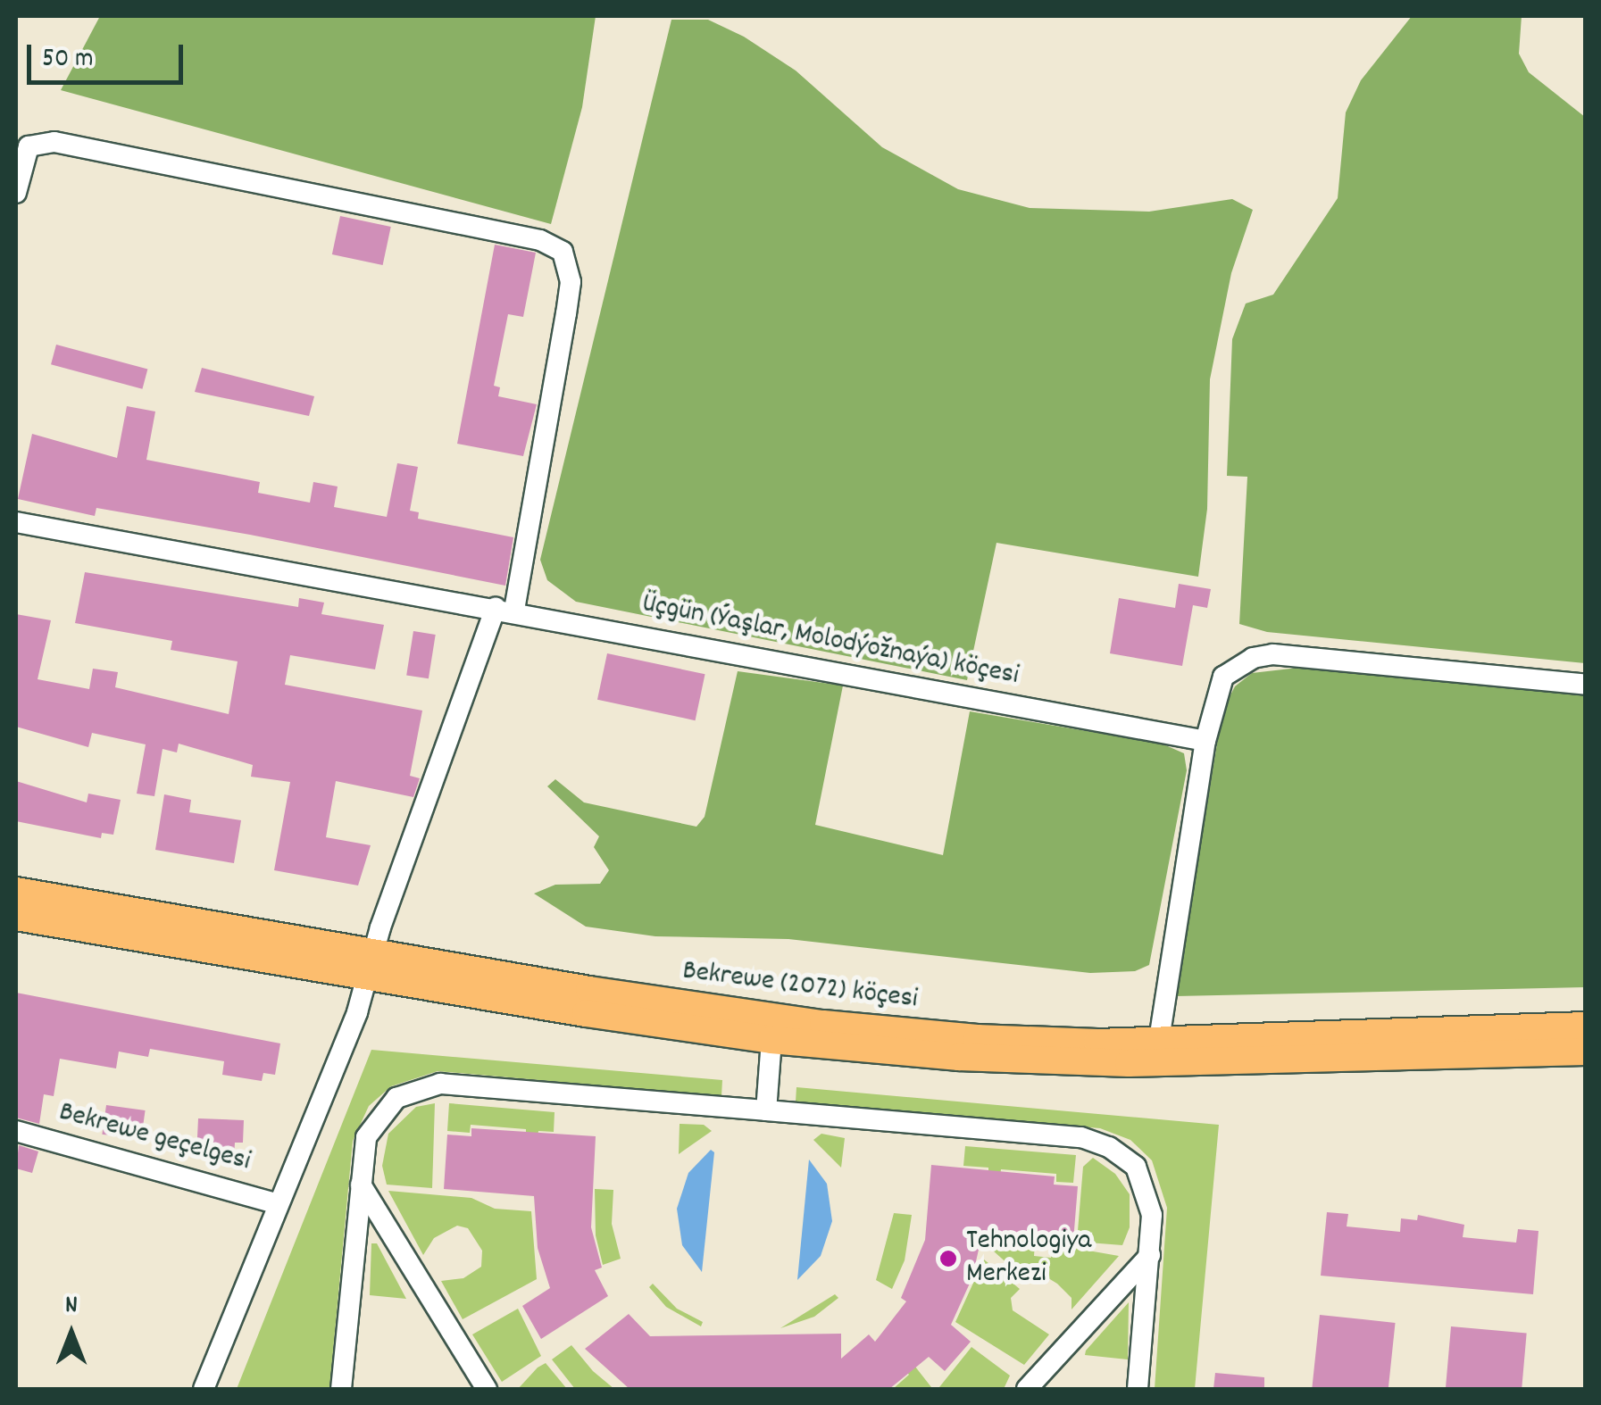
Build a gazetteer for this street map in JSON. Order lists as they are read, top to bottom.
{
  "streets": {
    "main road": ["Bekrewe (2072) köçesi"],
    "street": ["Üçgün (Ýaşlar, Molodýožnaýa) köçesi", "Bekrewe geçelgesi"]
  },
  "places": ["Tehnologiya Merkezi"],
  "scale_bar": "50 m",
  "north": "top"
}
